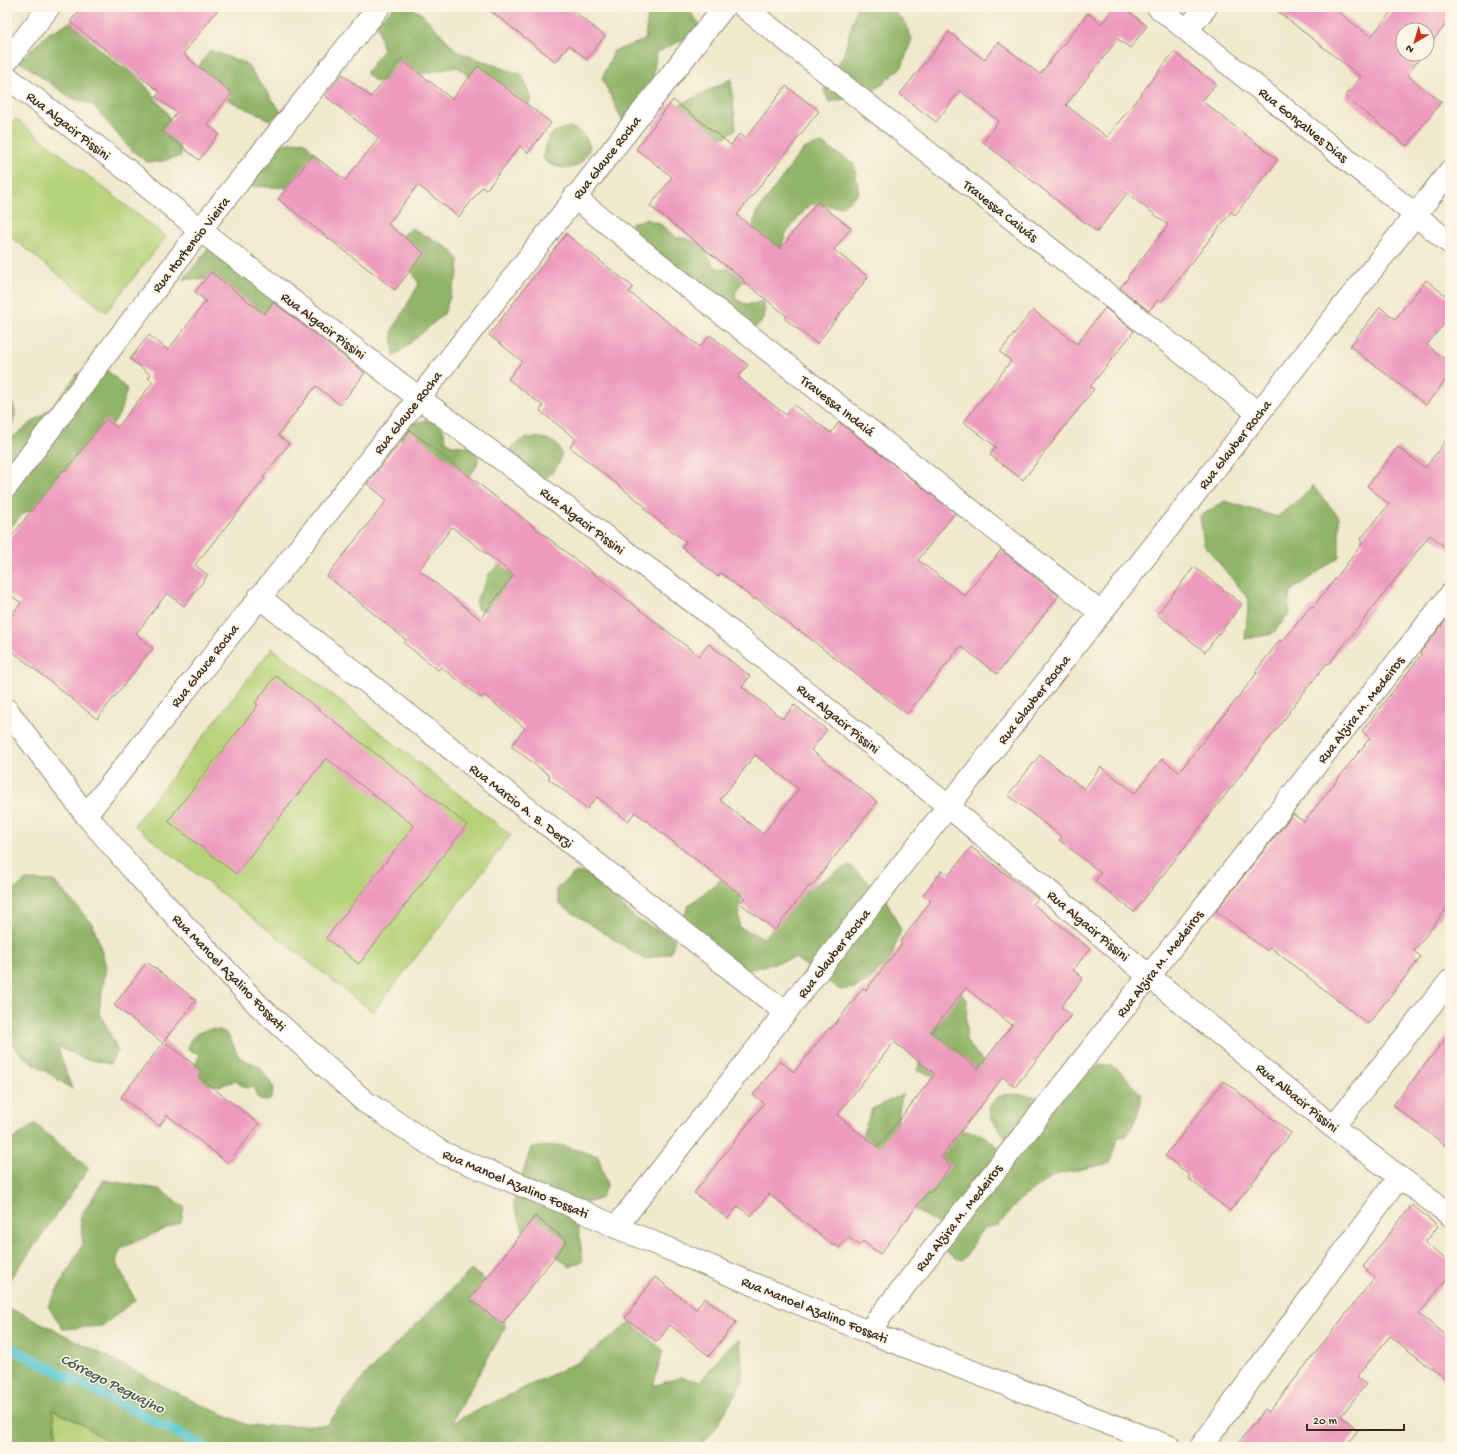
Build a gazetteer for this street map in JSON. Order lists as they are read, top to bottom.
{
  "streets": {
    "street": [
      "Rua Gonçalves Dias",
      "Rua Algacir Pissini",
      "Rua Glauce Rocha",
      "Travessa Caiuás",
      "Rua Hortencio Vieira",
      "Travessa Indaiá",
      "Rua Glauber Rocha",
      "Rua Alzira M. Medeiros",
      "Rua Marcio A. B. Derzi",
      "Rua Manoel Azalino Fossati",
      "Rua Albacir Pissini"
    ]
  },
  "crossings": [
    ["Rua Gonçalves Dias", "Rua Glauber Rocha"],
    ["Rua Algacir Pissini", "Rua Glauce Rocha"],
    ["Rua Algacir Pissini", "Rua Hortencio Vieira"],
    ["Rua Algacir Pissini", "Rua Glauber Rocha"],
    ["Rua Algacir Pissini", "Rua Alzira M. Medeiros"],
    ["Rua Algacir Pissini", "Rua Albacir Pissini"],
    ["Rua Glauce Rocha", "Travessa Indaiá"],
    ["Rua Glauce Rocha", "Rua Marcio A. B. Derzi"],
    ["Rua Glauce Rocha", "Rua Manoel Azalino Fossati"],
    ["Travessa Caiuás", "Rua Glauber Rocha"],
    ["Travessa Indaiá", "Rua Glauber Rocha"],
    ["Rua Glauber Rocha", "Rua Marcio A. B. Derzi"],
    ["Rua Glauber Rocha", "Rua Manoel Azalino Fossati"],
    ["Rua Alzira M. Medeiros", "Rua Manoel Azalino Fossati"],
    ["Rua Alzira M. Medeiros", "Rua Albacir Pissini"]
  ],
  "water": ["Córrego Peguajho"],
  "scale_bar": "20 m",
  "north": "bottom left"
}
